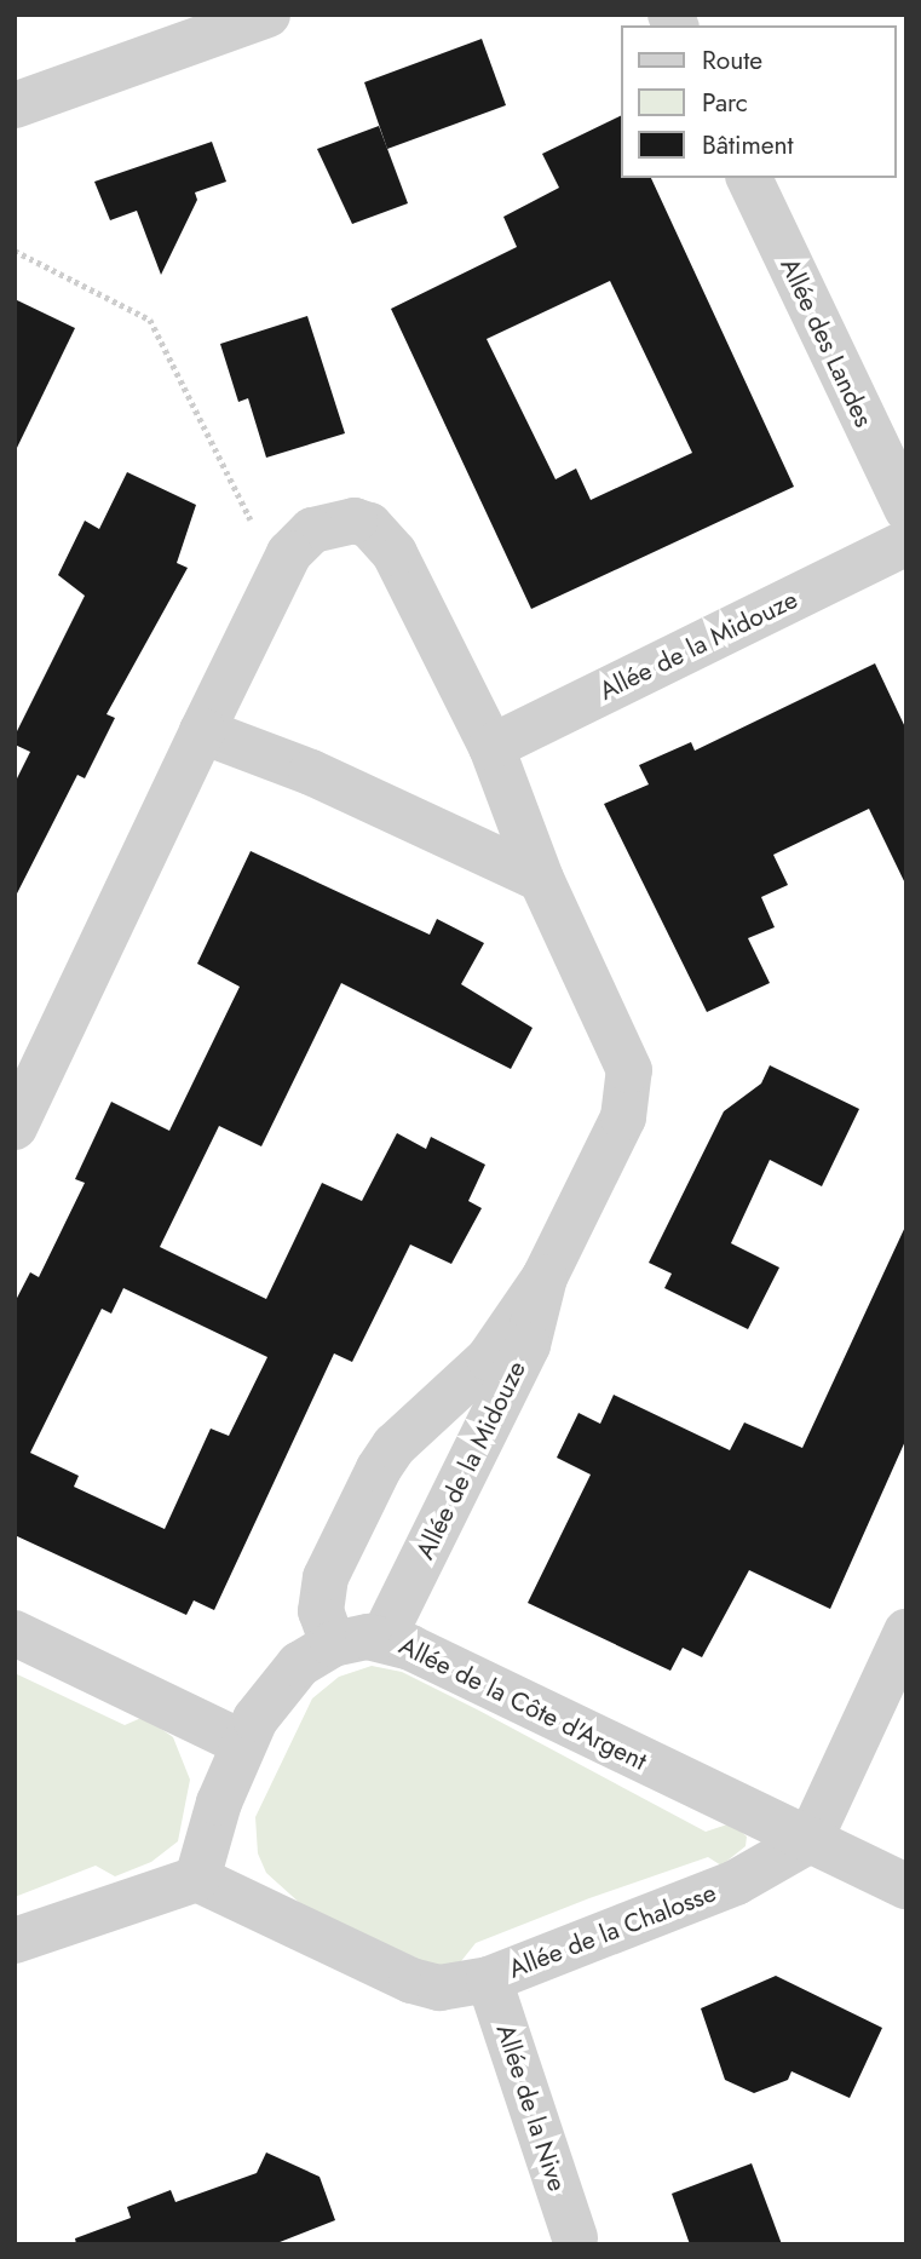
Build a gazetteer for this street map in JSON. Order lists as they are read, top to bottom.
{
  "streets": {
    "street": [
      "Allée des Landes",
      "Allée de la Midouze",
      "Allée de la Côte d'Argent",
      "Allée de la Chalosse",
      "Allée de la Nive"
    ]
  },
  "crossings": [
    ["Allée de la Midouze", "Allée de la Côte d'Argent"],
    ["Allée de la Côte d'Argent", "Allée de la Chalosse"],
    ["Allée de la Chalosse", "Allée de la Nive"]
  ],
  "legend": ["Route", "Parc", "Bâtiment"]
}
